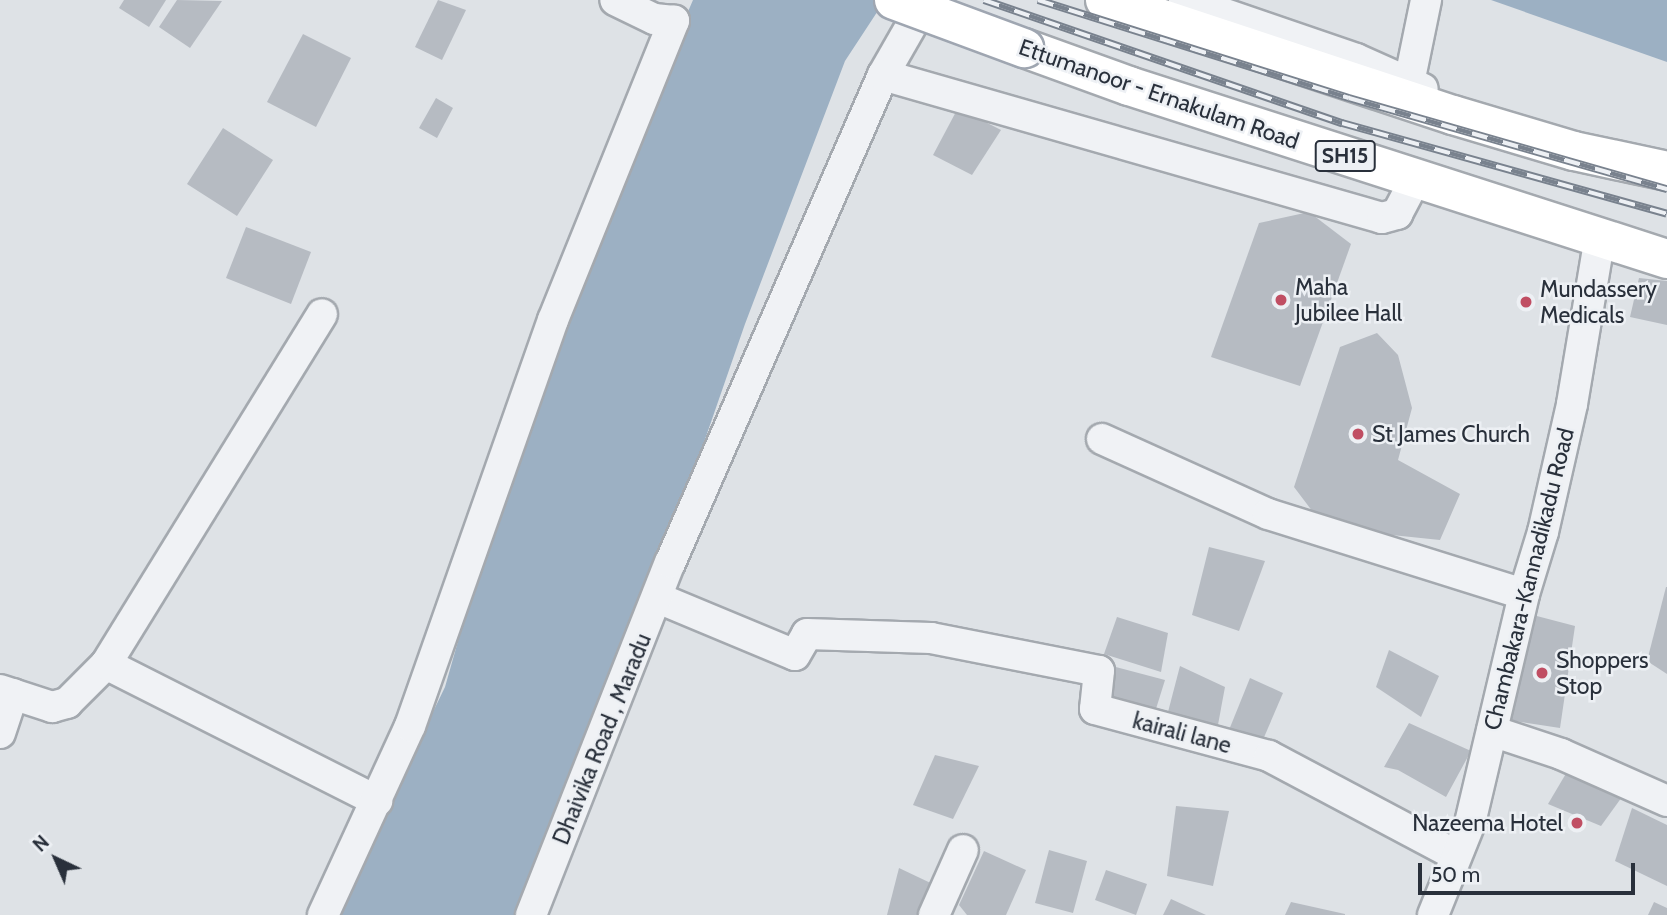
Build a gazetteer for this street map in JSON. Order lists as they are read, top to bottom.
{
  "streets": {
    "main road": ["Ettumanoor - Ernakulam Road", "SH15"],
    "street": ["Chambakara-Kannadikadu Road", "kairali lane", "Dhaivika Road , Maradu"]
  },
  "crossings": [
    ["Ettumanoor - Ernakulam Road", "Chambakara-Kannadikadu Road"],
    ["Chambakara-Kannadikadu Road", "kairali lane"],
    ["kairali lane", "Dhaivika Road , Maradu"]
  ],
  "places": [
    "Maha Jubilee Hall",
    "Mundassery Medicals",
    "St James Church",
    "Shoppers Stop",
    "Nazeema Hotel"
  ],
  "scale_bar": "50 m",
  "north": "top left"
}
